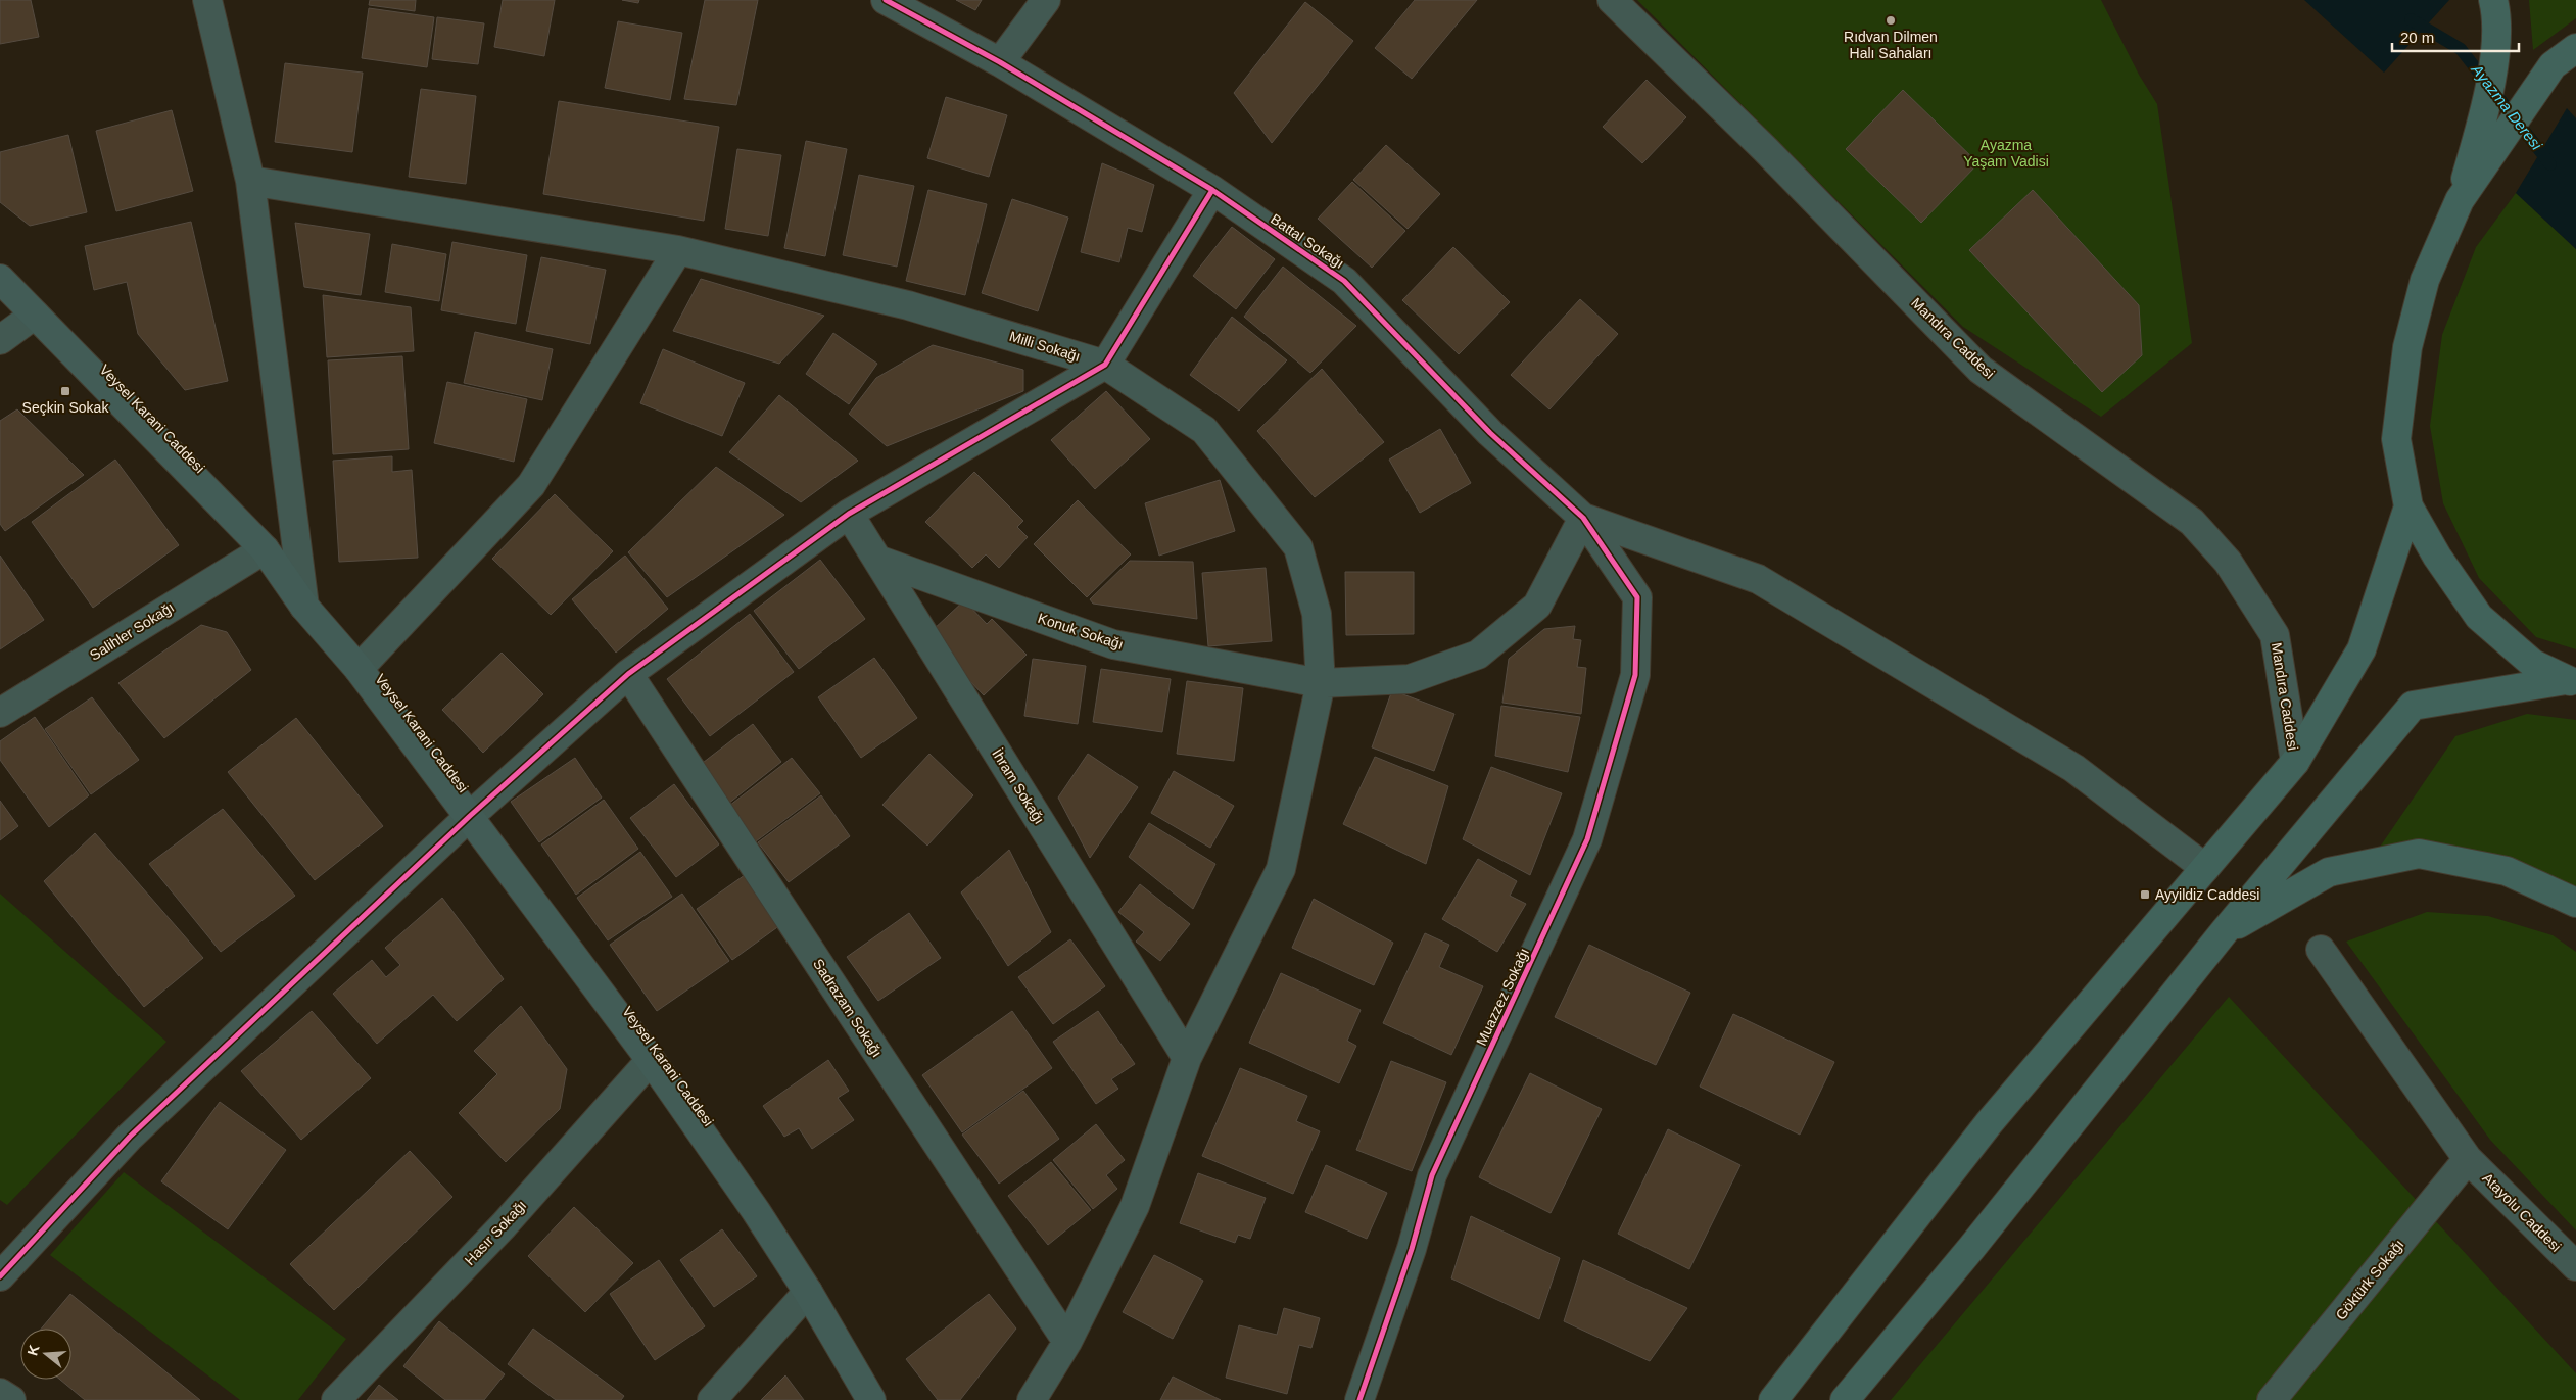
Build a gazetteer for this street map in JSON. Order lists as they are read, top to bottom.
{
  "streets": {
    "main road": ["Veysel Karani Caddesi"],
    "street": [
      "Battal Sokağı",
      "Mandıra Caddesi",
      "Milli Sokağı",
      "Salihler Sokağı",
      "Konuk Sokağı",
      "İhram Sokağı",
      "Muazzez Sokağı",
      "Sadrazam Sokağı",
      "Atayolu Caddesi",
      "Hasır Sokağı",
      "Göktürk Sokağı"
    ]
  },
  "crossings": [
    ["Battal Sokağı", "Konuk Sokağı"],
    ["Battal Sokağı", "Muazzez Sokağı"],
    ["Milli Sokağı", "Konuk Sokağı"],
    ["Milli Sokağı", "İhram Sokağı"],
    ["Milli Sokağı", "Sadrazam Sokağı"],
    ["Veysel Karani Caddesi", "Salihler Sokağı"],
    ["Veysel Karani Caddesi", "Hasır Sokağı"],
    ["Konuk Sokağı", "İhram Sokağı"],
    ["Atayolu Caddesi", "Göktürk Sokağı"]
  ],
  "water": ["Ayazma Deresi"],
  "parks": ["Ayazma Yaşam Vadisi"],
  "places": {
    "other": ["Rıdvan Dilmen Halı Sahaları"],
    "transit": ["Seçkin Sokak", "Ayyildiz Caddesi"]
  },
  "scale_bar": "20 m",
  "north": "left"
}
